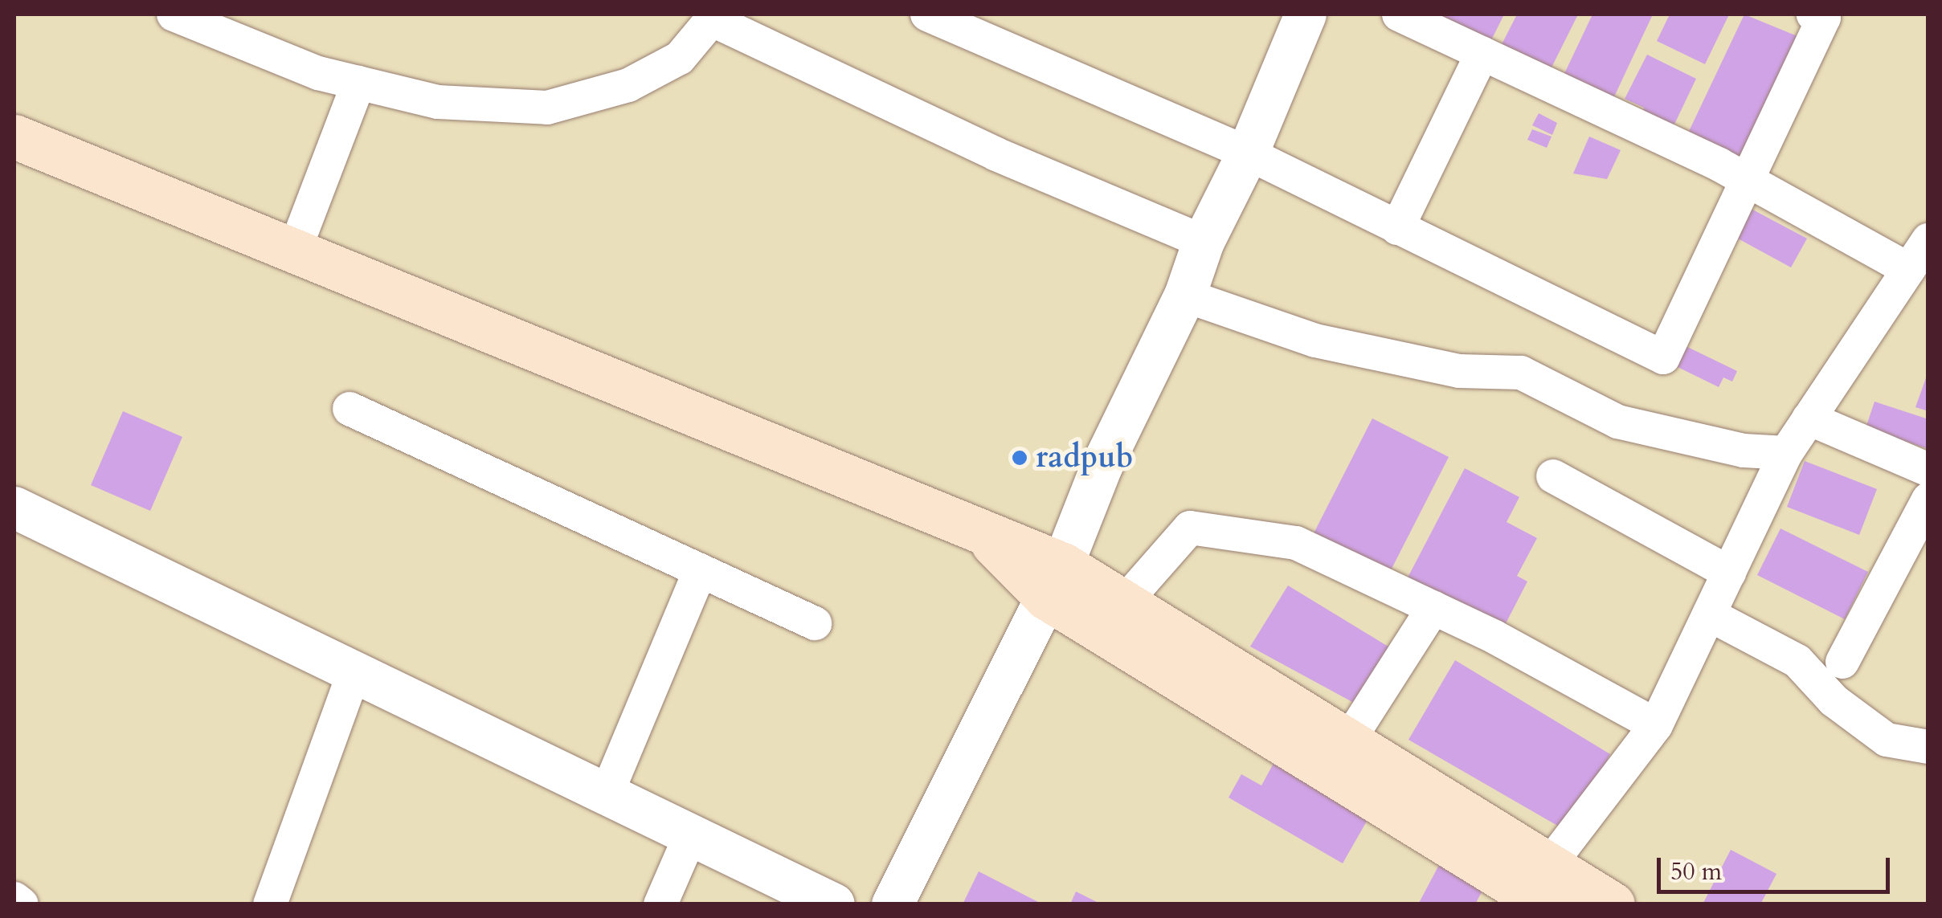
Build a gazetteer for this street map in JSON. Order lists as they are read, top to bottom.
{
  "places": ["radpub"],
  "scale_bar": "50 m"
}
